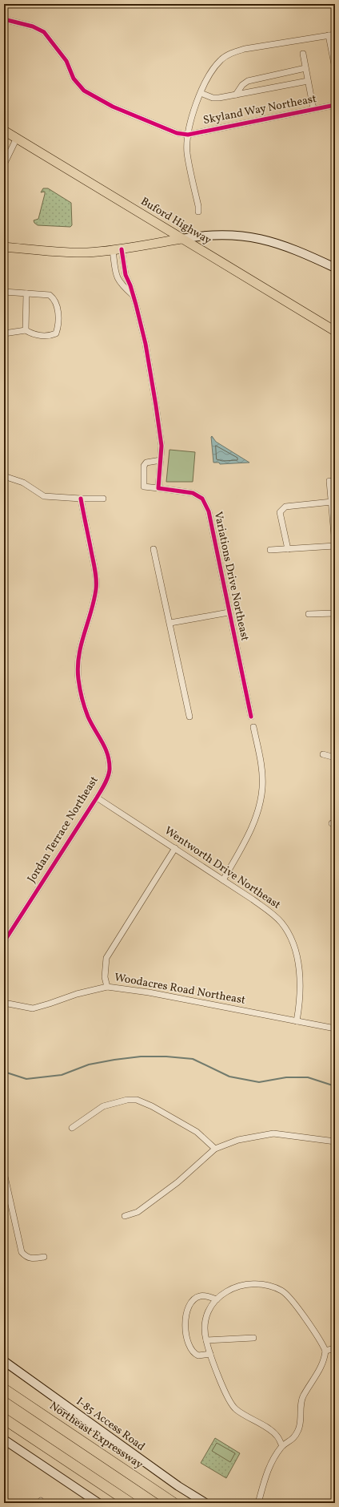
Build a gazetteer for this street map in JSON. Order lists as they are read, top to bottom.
{
  "streets": {
    "highway": ["Northeast Expressway"],
    "main road": ["Buford Highway", "I-85 Access Road"],
    "street": [
      "Skyland Way Northeast",
      "Variations Drive Northeast",
      "Jordan Terrace Northeast",
      "Wentworth Drive Northeast",
      "Woodacres Road Northeast"
    ]
  },
  "crossings": [
    ["Jordan Terrace Northeast", "Wentworth Drive Northeast"],
    ["Wentworth Drive Northeast", "Woodacres Road Northeast"]
  ]
}
